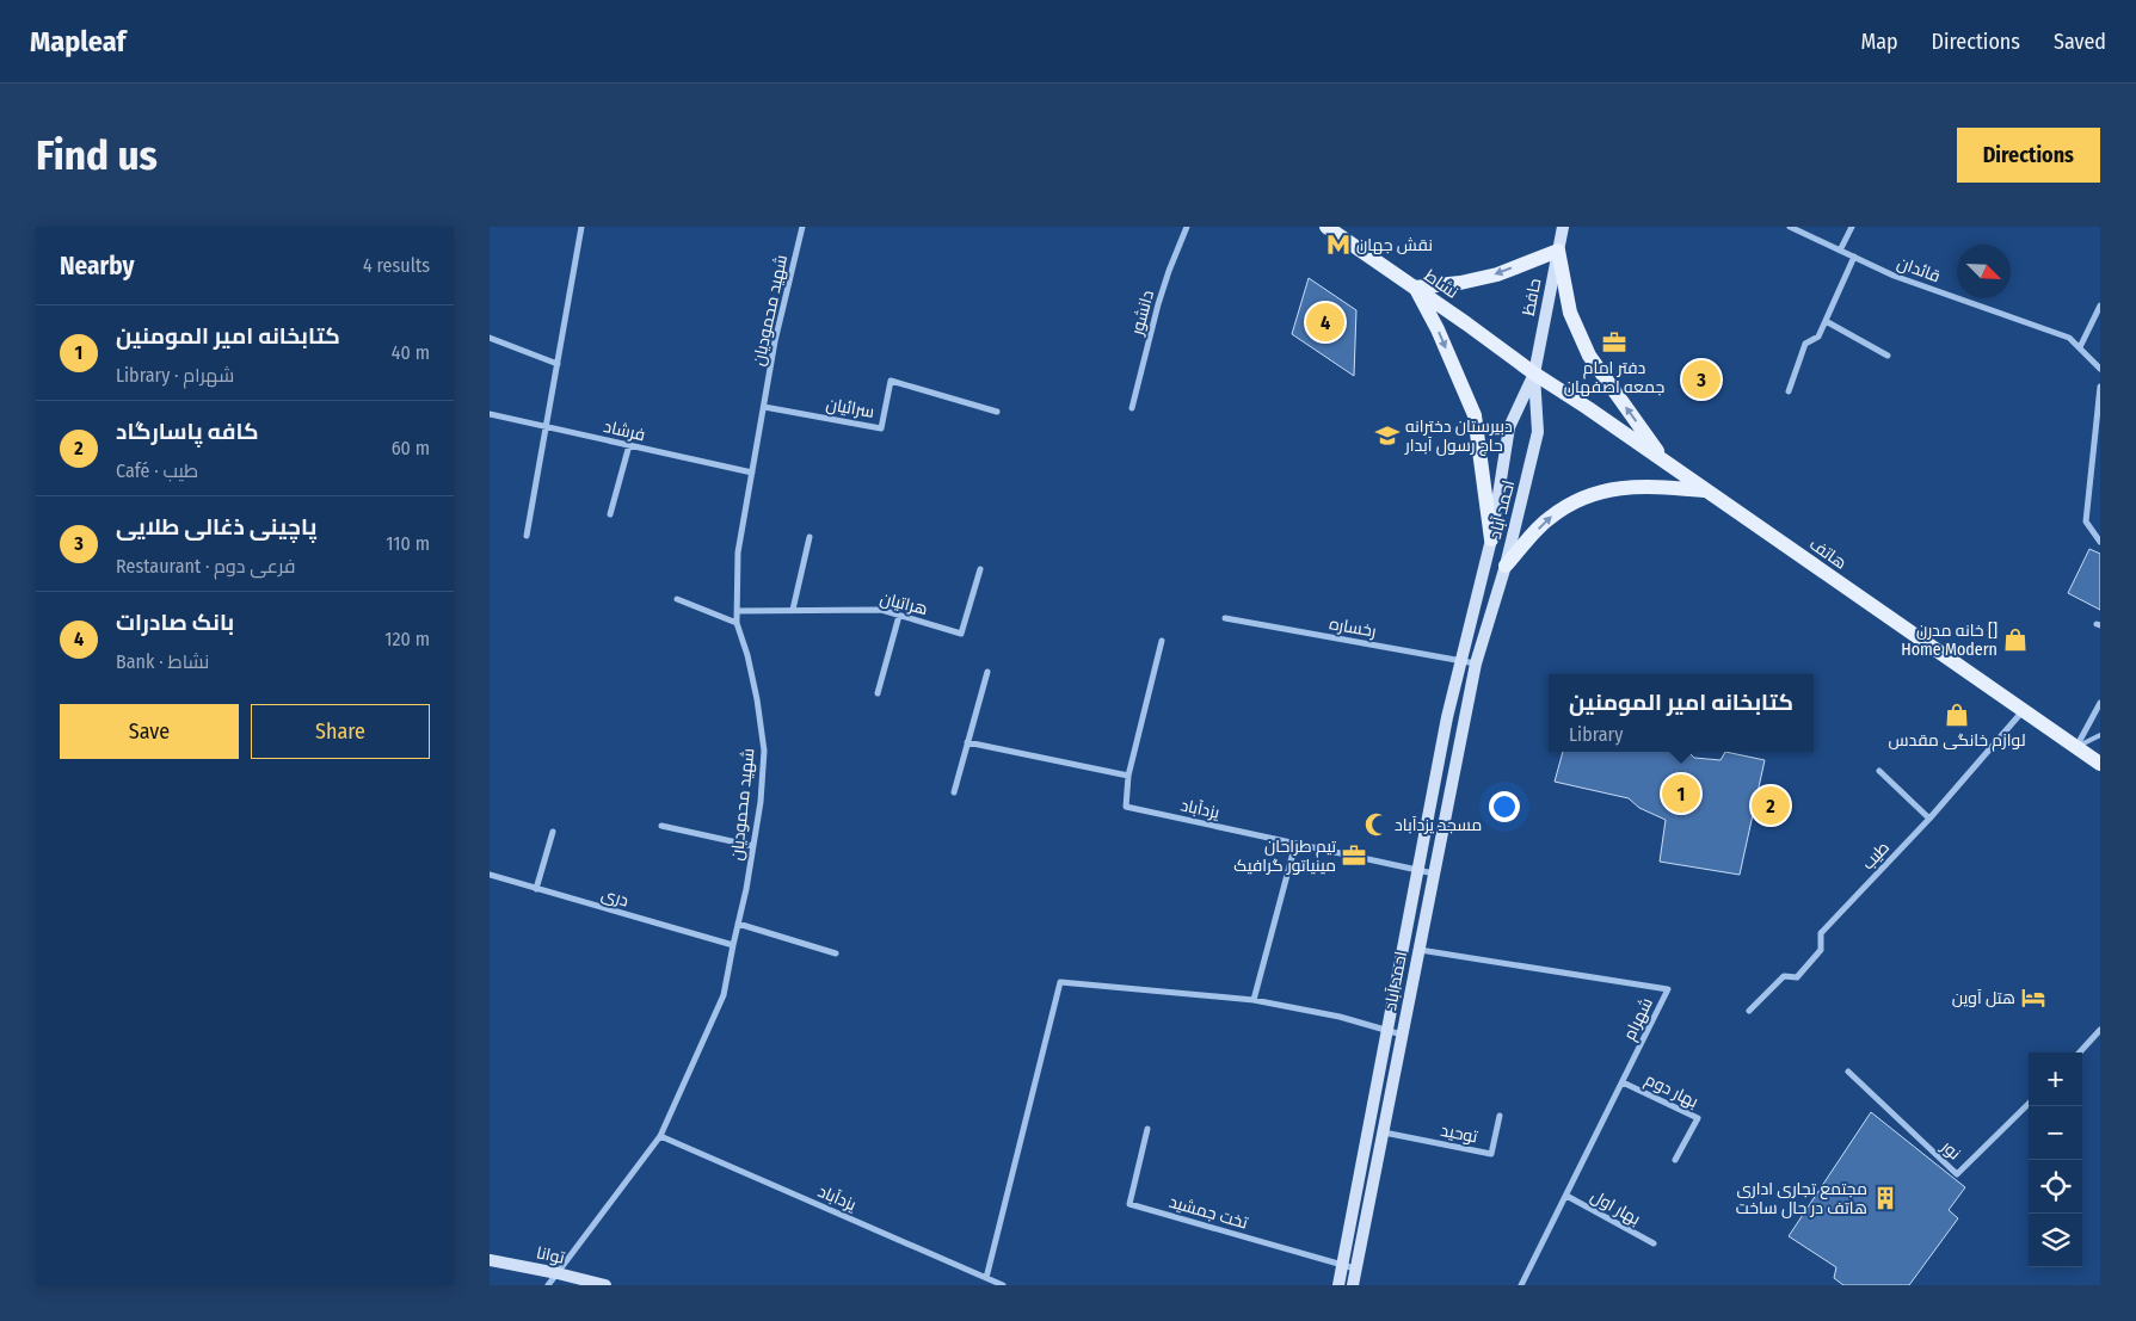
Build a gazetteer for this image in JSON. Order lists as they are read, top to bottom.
{
  "streets": {
    "main road": [
      "نشاط",
      "حافظ",
      "احمد آباد",
      "هاتف",
      "توانا"
    ],
    "street": [
      "قائدان",
      "شهید محمودیان",
      "دانشور",
      "سرائیان",
      "فرشاد",
      "هراتیان",
      "رخساره",
      "یزدآباد",
      "طیب",
      "دری",
      "شهرام",
      "بهار دوم",
      "توحید",
      "نور",
      "بهار اول",
      "تخت جمشید"
    ]
  },
  "crossings": [
    ["نشاط", "حافظ"],
    ["نشاط", "احمد آباد"],
    ["نشاط", "هاتف"],
    ["حافظ", "احمد آباد"],
    ["حافظ", "هاتف"],
    ["شهید محمودیان", "سرائیان"],
    ["شهید محمودیان", "فرشاد"],
    ["شهید محمودیان", "هراتیان"],
    ["شهید محمودیان", "یزدآباد"],
    ["شهید محمودیان", "دری"],
    ["شهید محمودیان", "توانا"],
    ["احمد آباد", "هاتف"],
    ["احمد آباد", "رخساره"],
    ["احمد آباد", "یزدآباد"],
    ["احمد آباد", "شهرام"],
    ["احمد آباد", "توحید"],
    ["احمد آباد", "تخت جمشید"],
    ["هاتف", "طیب"],
    ["شهرام", "بهار دوم"],
    ["شهرام", "بهار اول"]
  ],
  "places": {
    "metro station": ["نقش جهان"],
    "office": ["دفتر امام جمعه اصفهان", "تیم طراحان مینیاتور گرافیک"],
    "school or university": ["دبیرستان دخترانه حاج رسول آبدار"],
    "shop": ["خانه مدرن [] Home Modern", "لوازم خانگی مقدس"],
    "mosque": ["مسجد یزدآباد"],
    "hotel": ["هتل آوین"],
    "building": ["مجتمع تجاری اداری هاتف در حال ساخت"]
  },
  "north": "bottom right",
  "page": {
    "header": "Mapleaf",
    "nav": ["Map", "Directions", "Saved"],
    "buttons": [
      "Directions",
      ["Save", "Share"]
    ],
    "title": "Find us",
    "heading": ["Nearby", "4 results"],
    "pins": [
      "4",
      "3",
      "1",
      "2"
    ],
    "list": [
      {
        "mark": "1",
        "name": "کتابخانه امیر المومنین",
        "note": "Library · شهرام",
        "value": "40 m"
      },
      {
        "mark": "2",
        "name": "کافه پاسارگاد",
        "note": "Café · طیب",
        "value": "60 m"
      },
      {
        "mark": "3",
        "name": "پاچینی ذغالی طلایی",
        "note": "Restaurant · فرعی دوم",
        "value": "110 m"
      },
      {
        "mark": "4",
        "name": "بانک صادرات",
        "note": "Bank · نشاط",
        "value": "120 m"
      }
    ],
    "popup": ["کتابخانه امیر المومنین", "Library"],
    "map_buttons": ["+", "−"]
  }
}
